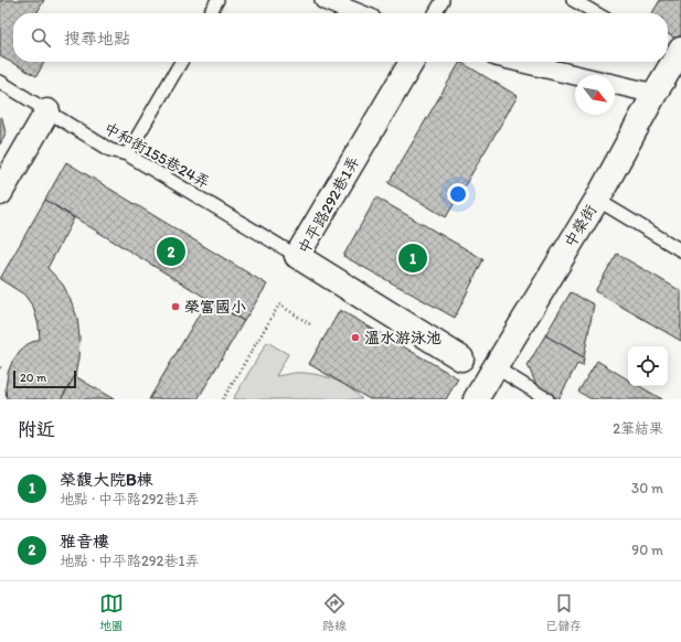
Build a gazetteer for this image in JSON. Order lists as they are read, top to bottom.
{
  "streets": {
    "street": ["中平路292巷1弄", "中榮街"],
    "lane": ["中和街155巷24弄"]
  },
  "crossings": [
    ["中和街155巷24弄", "中平路292巷1弄"]
  ],
  "places": ["榮富國小", "溫水游泳池"],
  "scale_bar": "20 m",
  "north": "bottom right",
  "page": {
    "search": "搜尋地點",
    "pins": ["2", "1"],
    "scale": "20 m",
    "heading": ["附近", "2筆結果"],
    "list": [
      {
        "mark": "1",
        "name": "榮馥大院B棟",
        "note": "地點 · 中平路292巷1弄",
        "value": "30 m"
      },
      {
        "mark": "2",
        "name": "雅音樓",
        "note": "地點 · 中平路292巷1弄",
        "value": "90 m"
      }
    ],
    "nav": ["地圖", "路線", "已儲存"]
  }
}
